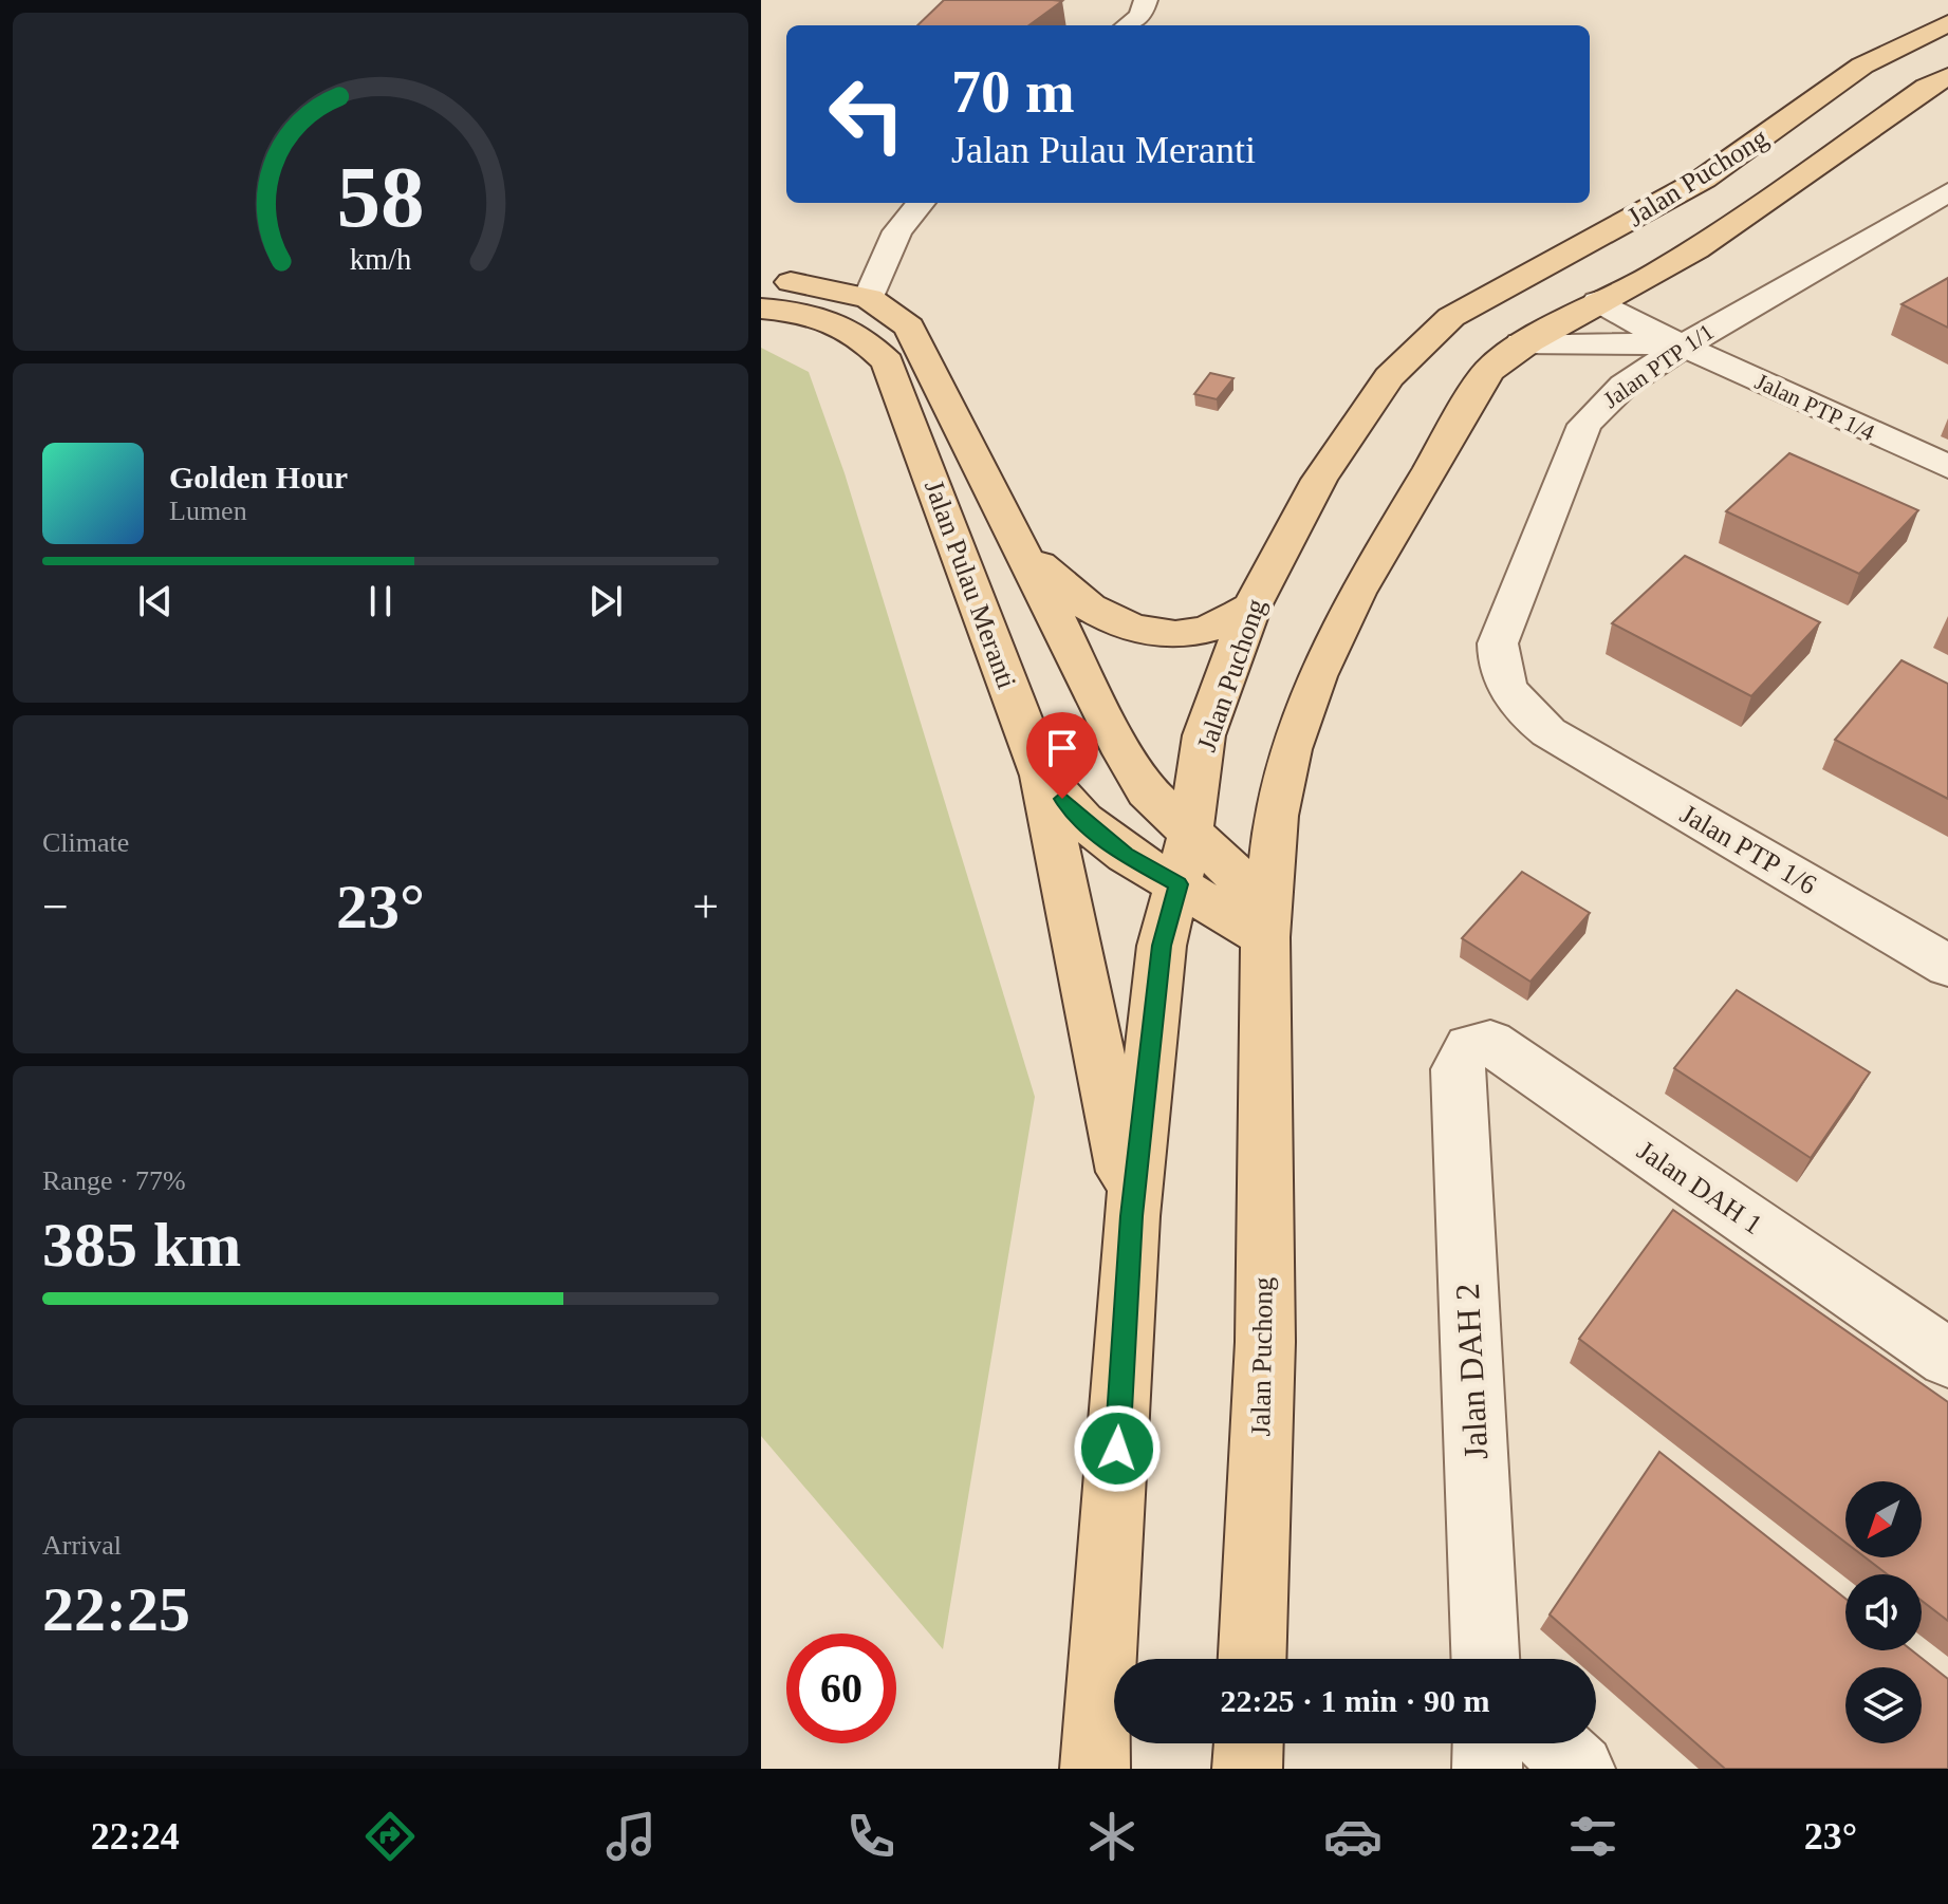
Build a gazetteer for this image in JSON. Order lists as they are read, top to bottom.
{
  "streets": {
    "main road": ["Jalan Puchong", "Jalan Pulau Meranti"],
    "street": [
      "Jalan PTP 1/1",
      "Jalan PTP 1/4",
      "Jalan PTP 1/6",
      "Jalan DAH 1",
      "Jalan DAH 2"
    ]
  },
  "crossings": [
    ["Jalan Puchong", "Jalan PTP 1/4"],
    ["Jalan Puchong", "Jalan Pulau Meranti"],
    ["Jalan PTP 1/1", "Jalan PTP 1/4"],
    ["Jalan PTP 1/1", "Jalan PTP 1/6"],
    ["Jalan DAH 1", "Jalan DAH 2"]
  ],
  "north": "bottom left",
  "page": {
    "turn": ["70 m", "Jalan Pulau Meranti"],
    "song": ["Golden Hour", "Lumen"],
    "tile": [
      "Climate",
      ["Range · 77%", "385 km"],
      ["Arrival", "22:25"]
    ],
    "heat": ["−", "23°", "+"],
    "limit": "60",
    "trip": "22:25 · 1 min · 90 m",
    "tabs": ["22:24", "23°"],
    "gauge": ["58", "km/h"]
  }
}
